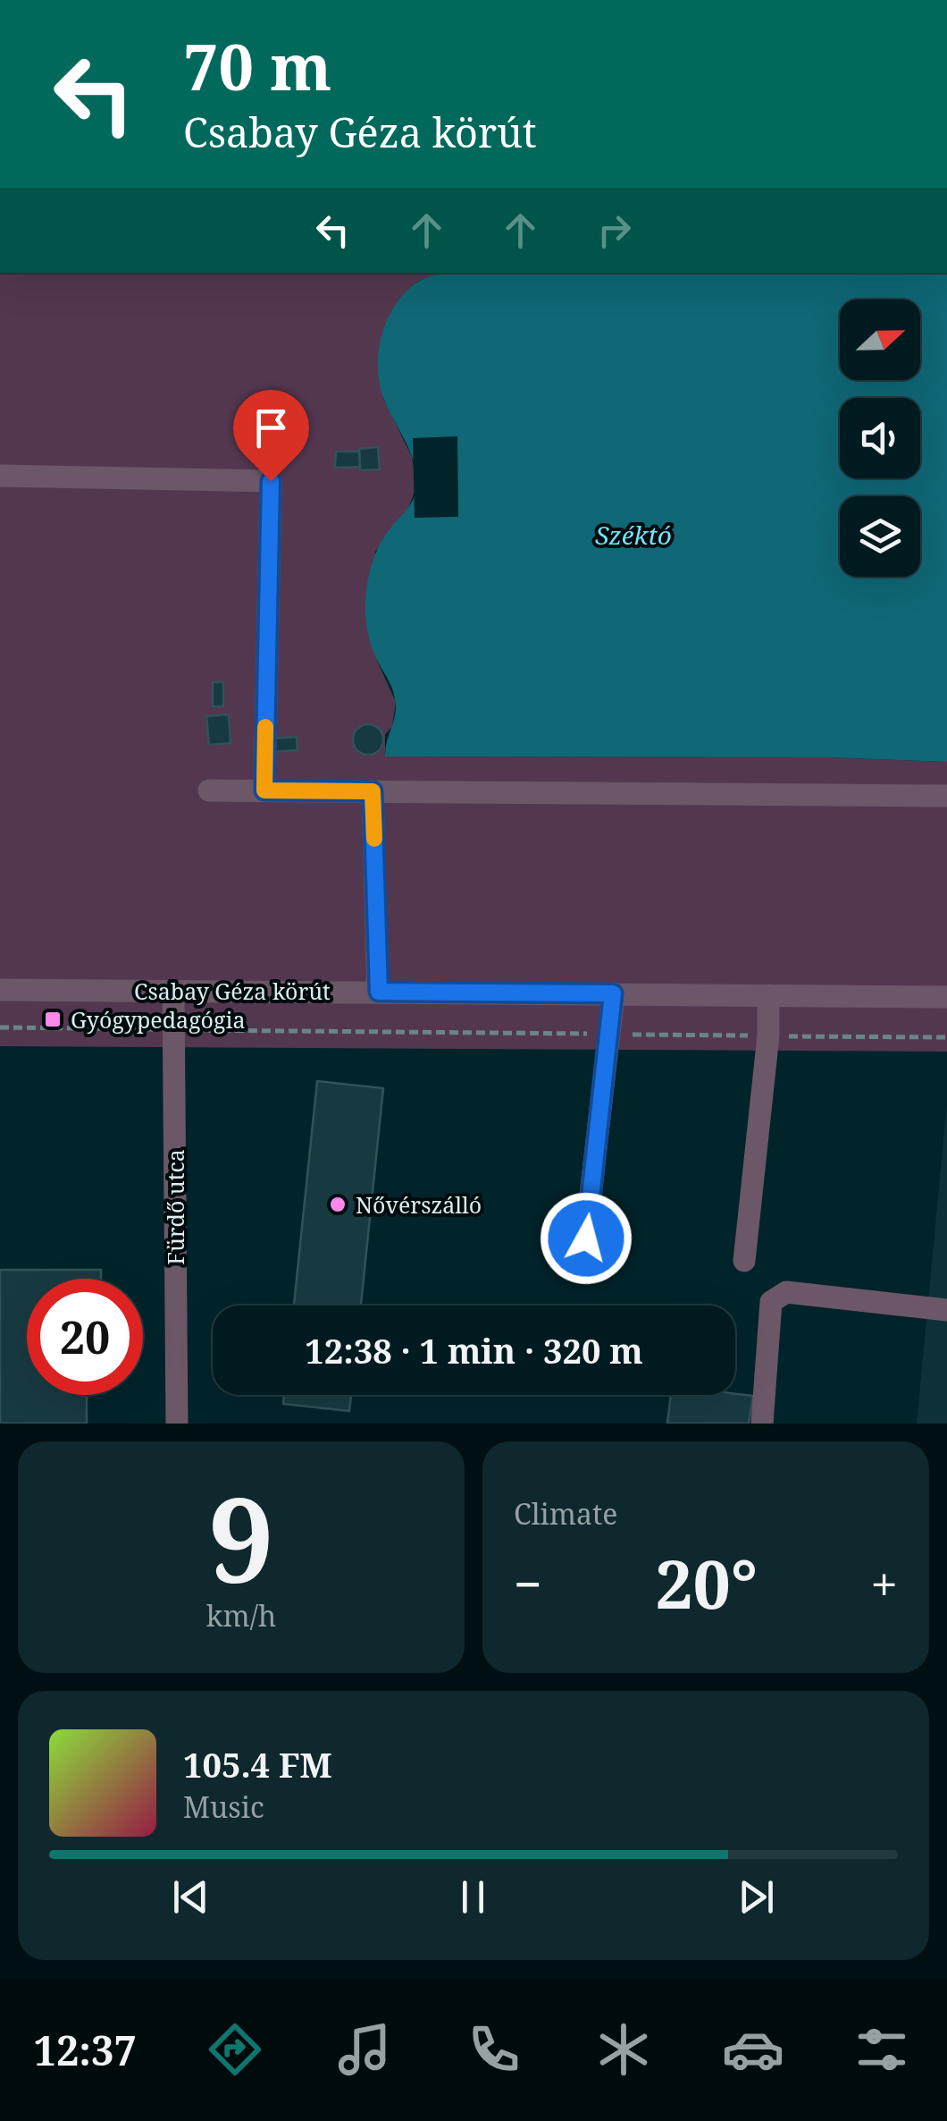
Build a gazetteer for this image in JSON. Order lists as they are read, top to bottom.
{
  "streets": {
    "street": ["Csabay Géza körút", "Fürdő utca"]
  },
  "crossings": [
    ["Csabay Géza körút", "Fürdő utca"]
  ],
  "water": ["Széktó"],
  "places": {
    "transit": ["Gyógypedagógia"],
    "other": ["Nővérszálló"]
  },
  "north": "right",
  "page": {
    "turn": ["70 m", "Csabay Géza körút"],
    "limit": "20",
    "trip": "12:38 · 1 min · 320 m",
    "tile": [
      ["9", "km/h"],
      "Climate"
    ],
    "heat": ["−", "20°", "+"],
    "song": ["105.4 FM", "Music"],
    "tabs": "12:37"
  }
}
